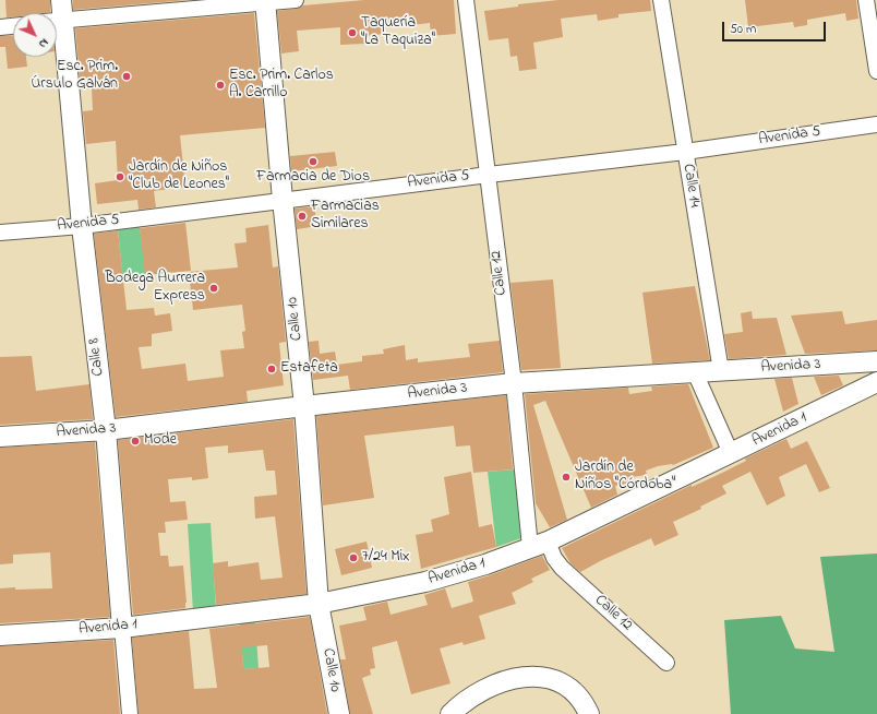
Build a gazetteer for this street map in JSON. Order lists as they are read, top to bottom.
{
  "streets": {
    "main road": [
      "Calle 10",
      "Calle 8",
      "Avenida 3",
      "Avenida 1"
    ],
    "street": ["Avenida 5", "Calle 14", "Calle 12"]
  },
  "crossings": [
    ["Avenida 5", "Calle 14"],
    ["Avenida 5", "Calle 12"],
    ["Avenida 5", "Calle 10"],
    ["Avenida 5", "Calle 8"],
    ["Calle 14", "Avenida 3"],
    ["Calle 12", "Avenida 3"],
    ["Calle 12", "Avenida 1"],
    ["Calle 10", "Avenida 3"],
    ["Calle 10", "Avenida 1"],
    ["Calle 8", "Avenida 3"],
    ["Calle 8", "Avenida 1"]
  ],
  "places": [
    "Taquería \"La Taquiza\"",
    "Esc. Prim. Úrsulo Galván",
    "Esc. Prim. Carlos A. Carrillo",
    "Farmacia de Dios",
    "Jardín de Niños \"Club de Leones\"",
    "Farmacias Similares",
    "Bodega Aurrera Express",
    "Estafeta",
    "Mode",
    "Jardín de Niños \"Córdoba\"",
    "7/24 Mix"
  ],
  "scale_bar": "50 m",
  "north": "bottom right"
}
